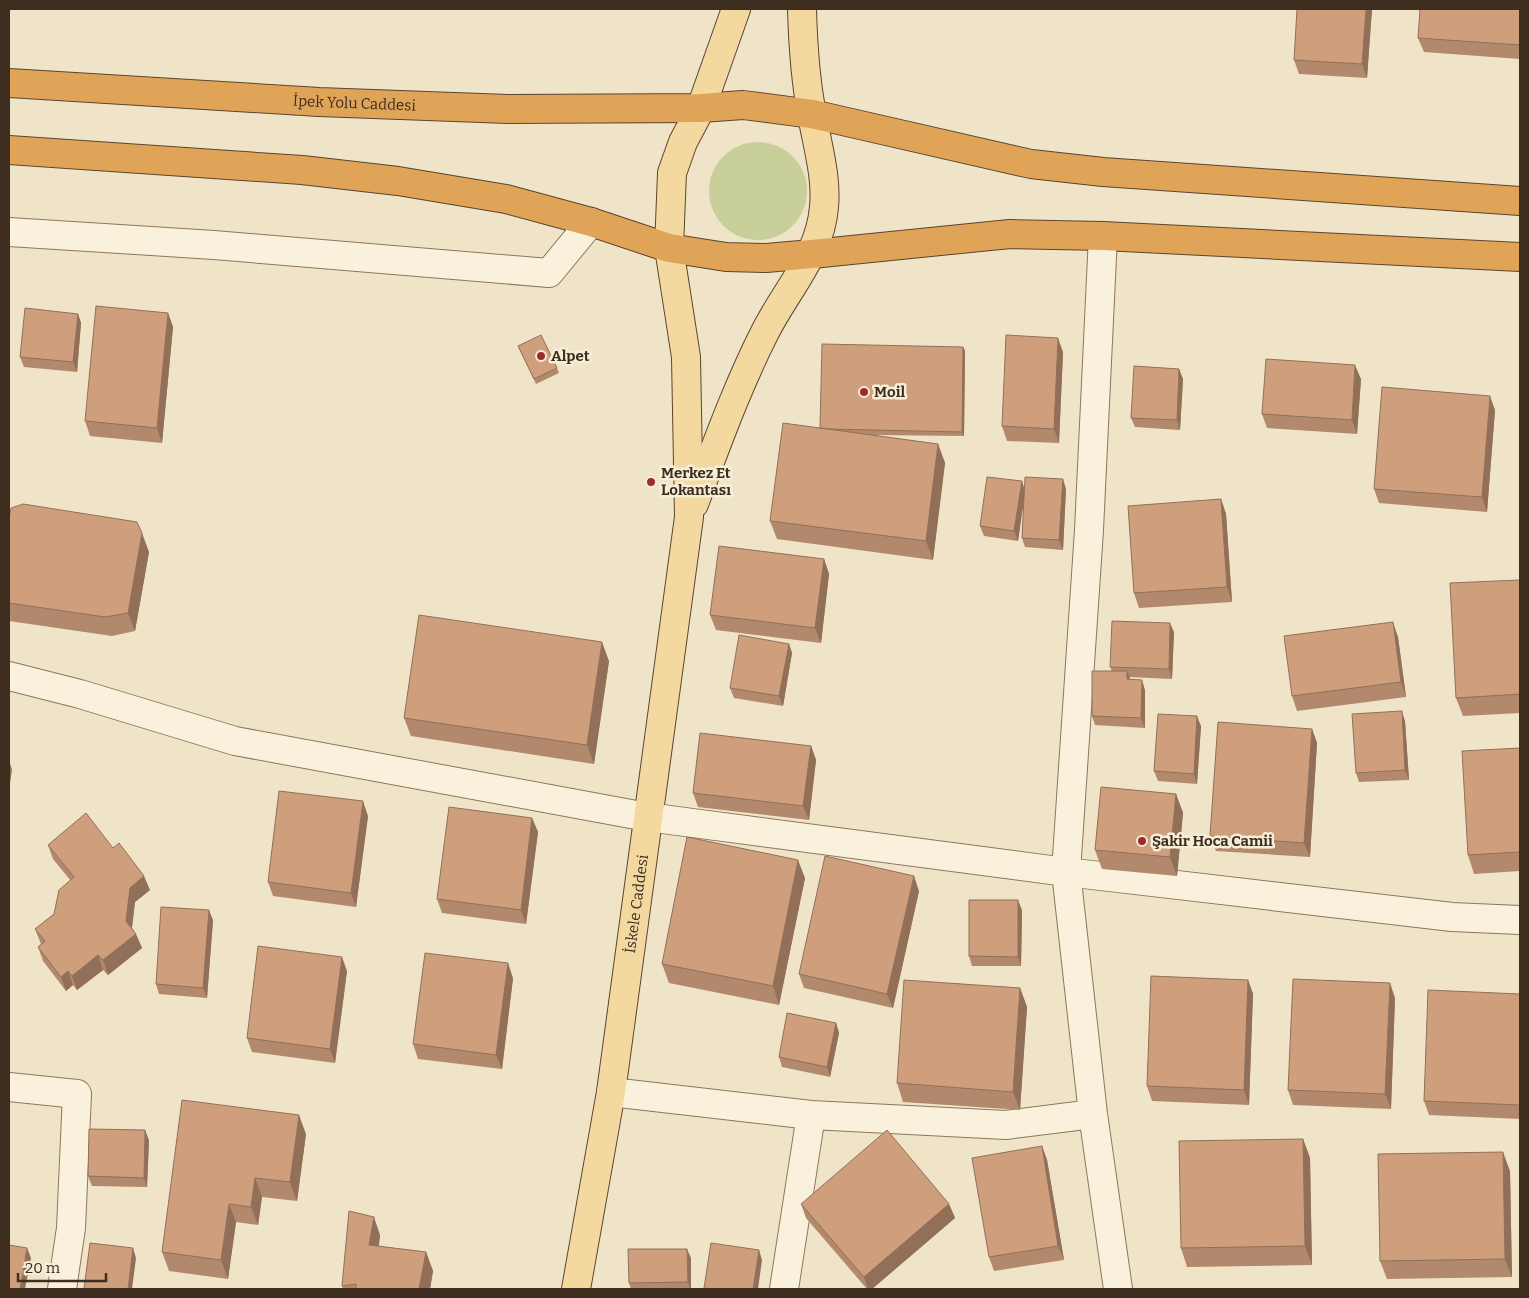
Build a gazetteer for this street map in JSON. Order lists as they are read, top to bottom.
{
  "streets": {
    "highway": ["İpek Yolu Caddesi"],
    "main road": ["İskele Caddesi"]
  },
  "places": [
    "Alpet",
    "Moil",
    "Merkez Et Lokantası",
    "Şakir Hoca Camii"
  ],
  "scale_bar": "20 m"
}
